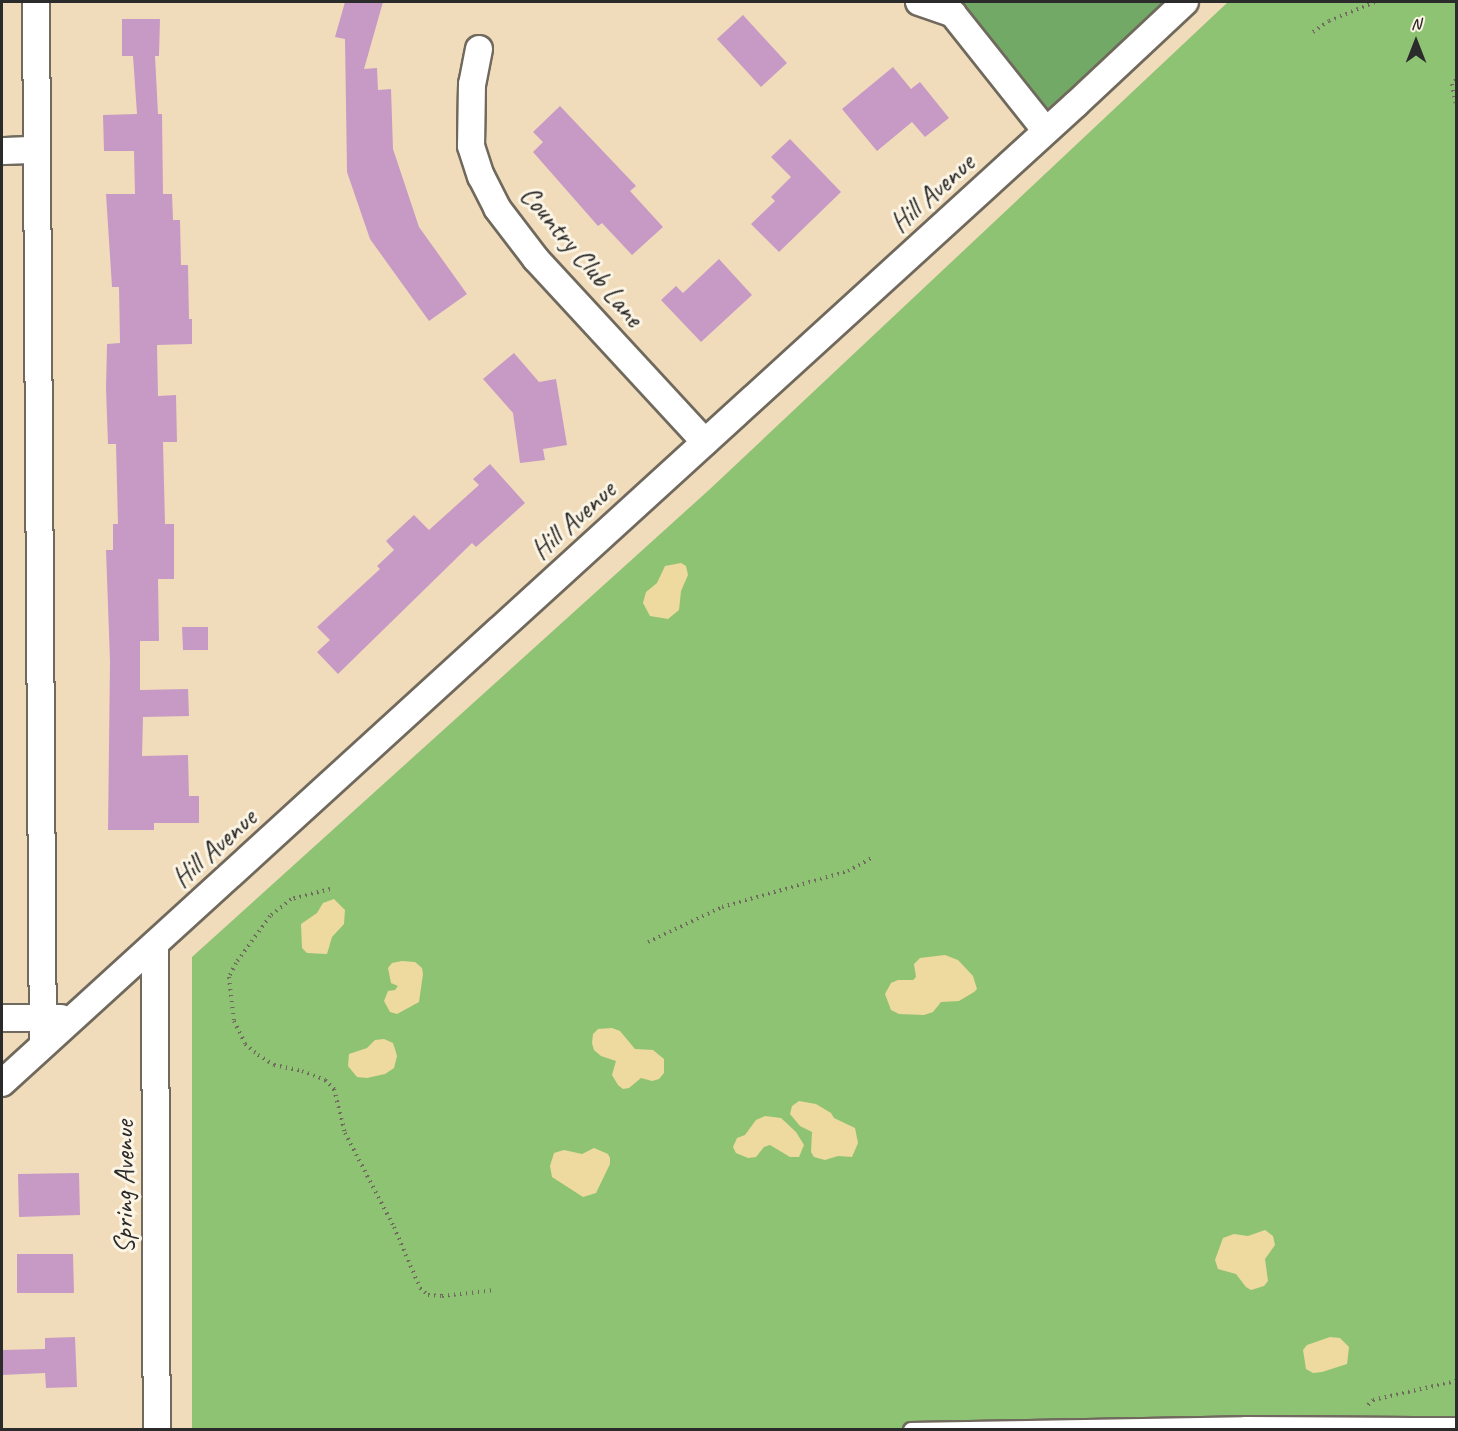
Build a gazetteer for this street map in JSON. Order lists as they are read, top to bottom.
{
  "streets": {
    "street": ["Hill Avenue", "Country Club Lane", "Spring Avenue"]
  },
  "crossings": [
    ["Hill Avenue", "Country Club Lane"],
    ["Hill Avenue", "Spring Avenue"]
  ],
  "north": "top"
}
